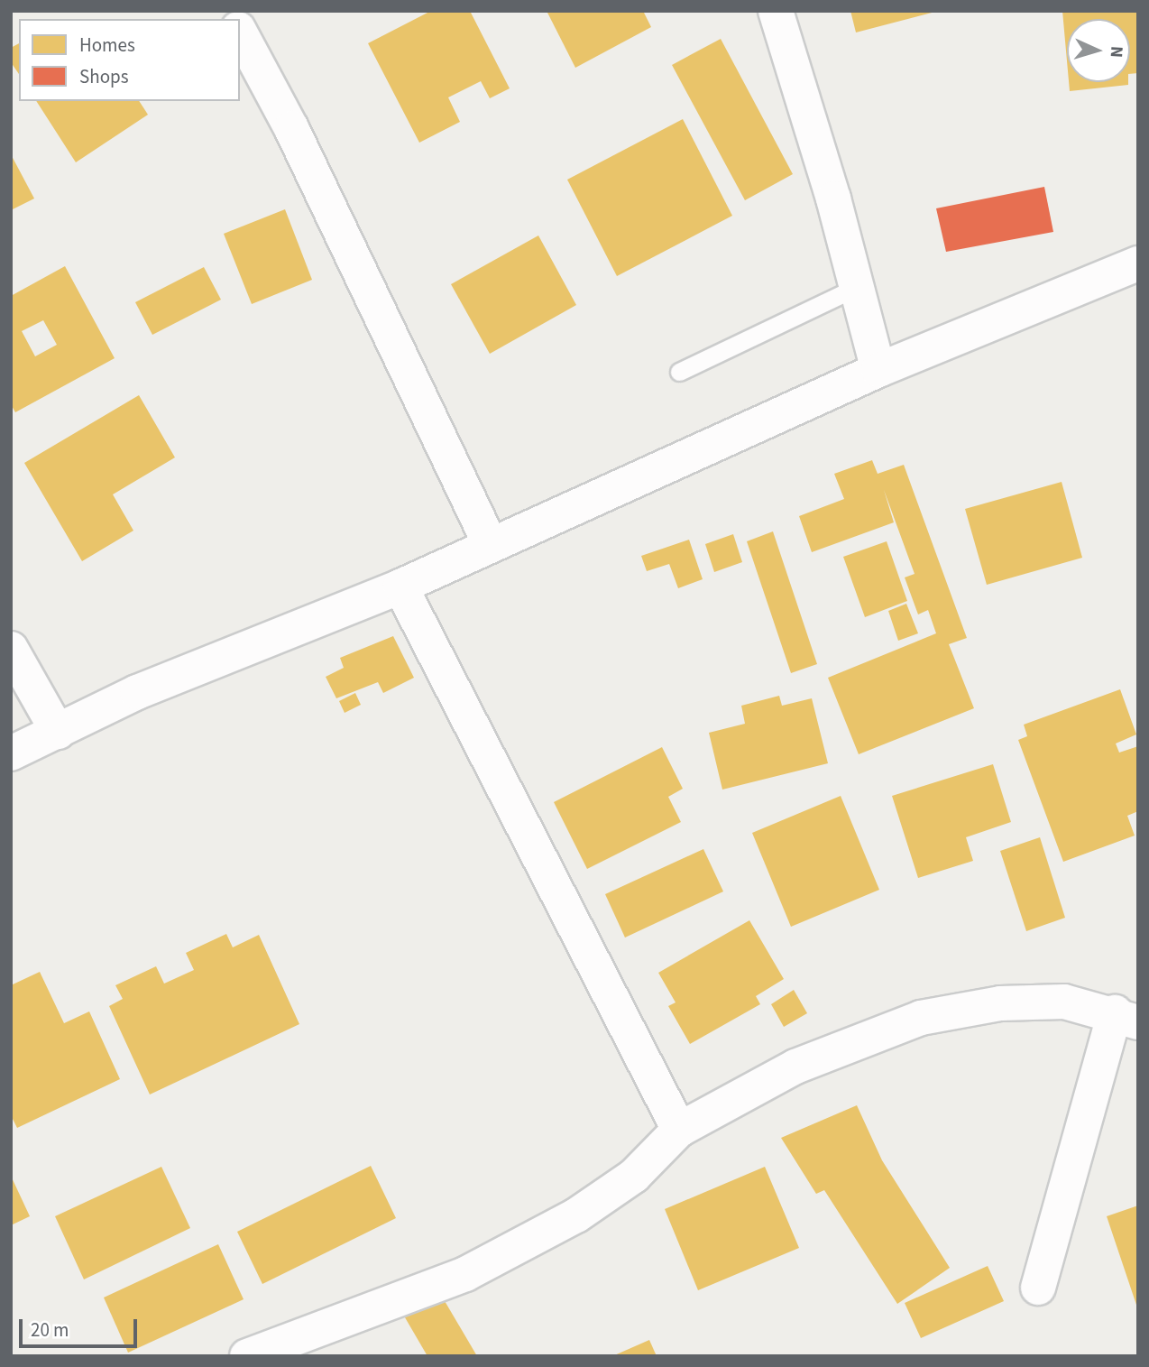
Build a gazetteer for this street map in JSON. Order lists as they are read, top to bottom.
{
  "legend": ["Homes", "Shops"],
  "scale_bar": "20 m",
  "north": "right"
}
